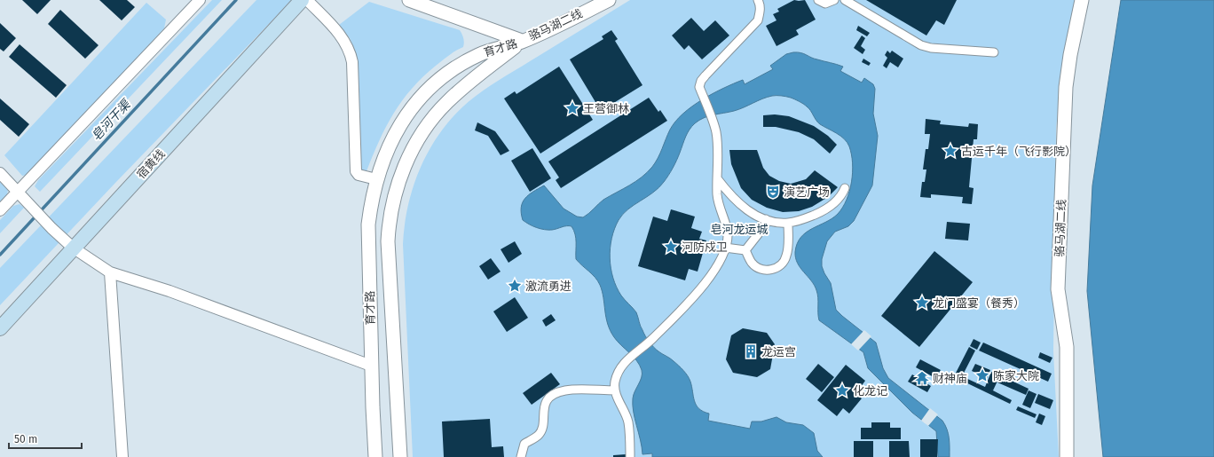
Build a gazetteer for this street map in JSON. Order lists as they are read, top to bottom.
{
  "streets": {
    "main road": ["宿黄线"],
    "street": ["骆马湖二线", "育才路"]
  },
  "crossings": [
    ["骆马湖二线", "育才路"]
  ],
  "water": ["皂河干渠"],
  "parks": ["皂河龙运城"],
  "places": {
    "place": [
      "王营御林",
      "古运千年（飞行影院）",
      "河防戍卫",
      "激流勇进",
      "龙门盛宴（餐秀）",
      "陈家大院",
      "化龙记"
    ],
    "theatre": ["演艺广场"],
    "building": ["龙运宫"],
    "temple": ["财神庙"]
  },
  "scale_bar": "50 m"
}
